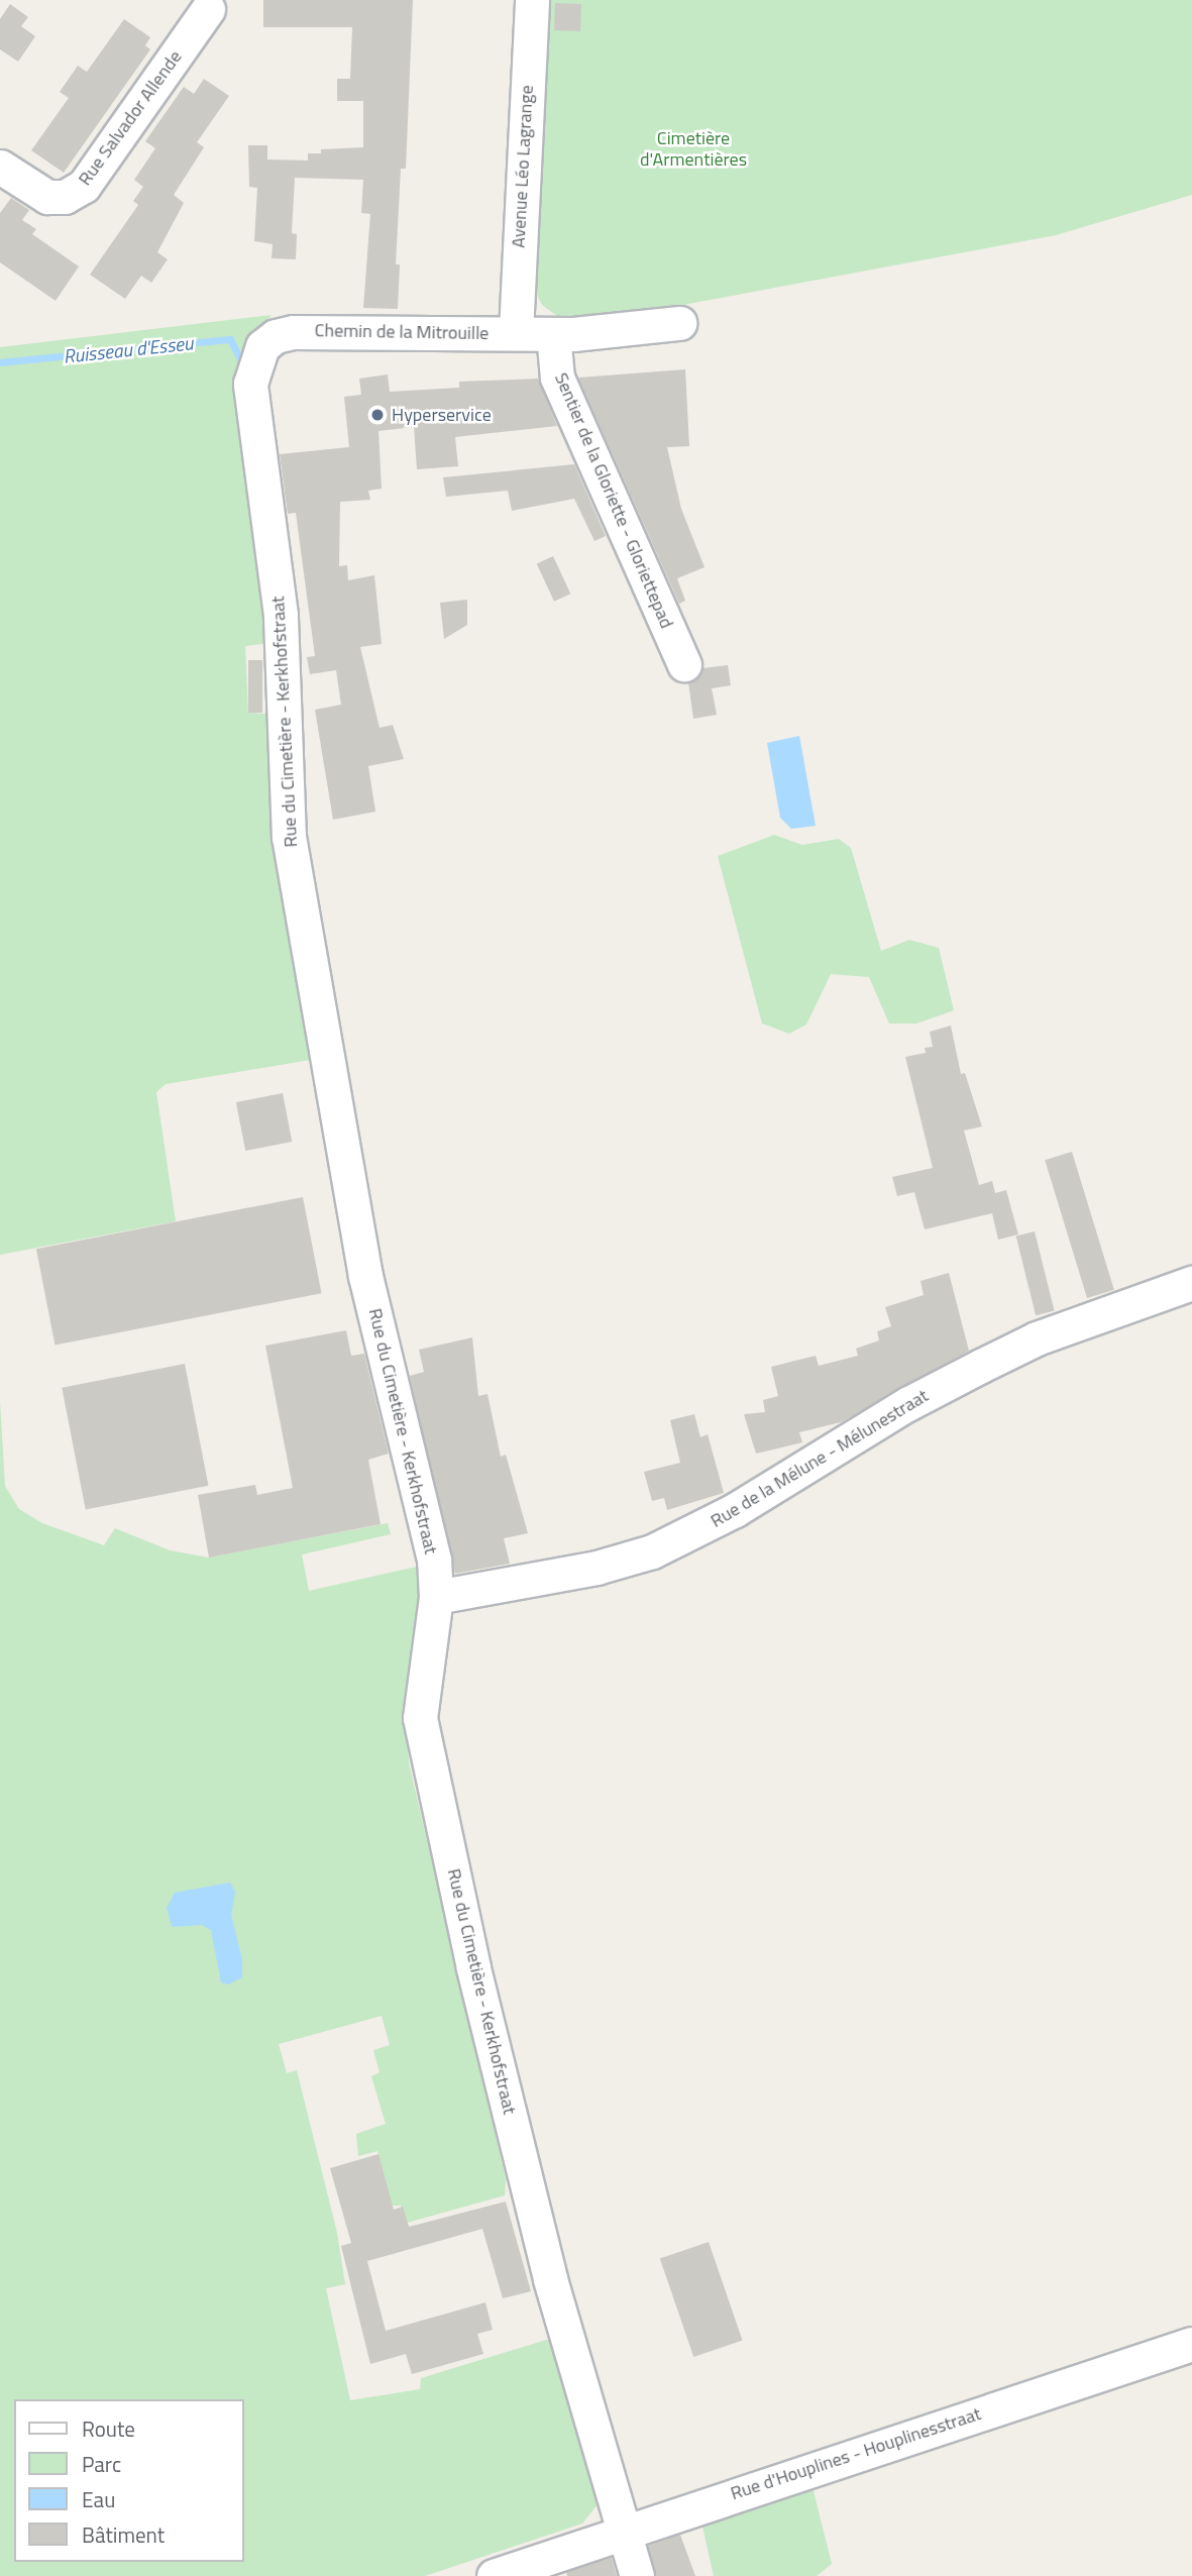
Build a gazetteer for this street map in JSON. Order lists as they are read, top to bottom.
{
  "streets": {
    "street": [
      "Rue Salvador Allende",
      "Avenue Léo Lagrange",
      "Chemin de la Mitrouille",
      "Sentier de la Gloriette - Gloriettepad",
      "Rue du Cimetière - Kerkhofstraat",
      "Rue de la Mélune - Mélunestraat",
      "Rue d'Houplines - Houplinesstraat"
    ]
  },
  "crossings": [
    ["Avenue Léo Lagrange", "Chemin de la Mitrouille"],
    ["Chemin de la Mitrouille", "Rue du Cimetière - Kerkhofstraat"],
    ["Rue du Cimetière - Kerkhofstraat", "Rue de la Mélune - Mélunestraat"],
    ["Rue du Cimetière - Kerkhofstraat", "Rue d'Houplines - Houplinesstraat"]
  ],
  "water": ["Ruisseau d'Esseu"],
  "parks": ["Cimetière d'Armentières"],
  "places": ["Hyperservice"],
  "legend": [
    "Route",
    "Parc",
    "Eau",
    "Bâtiment"
  ]
}
